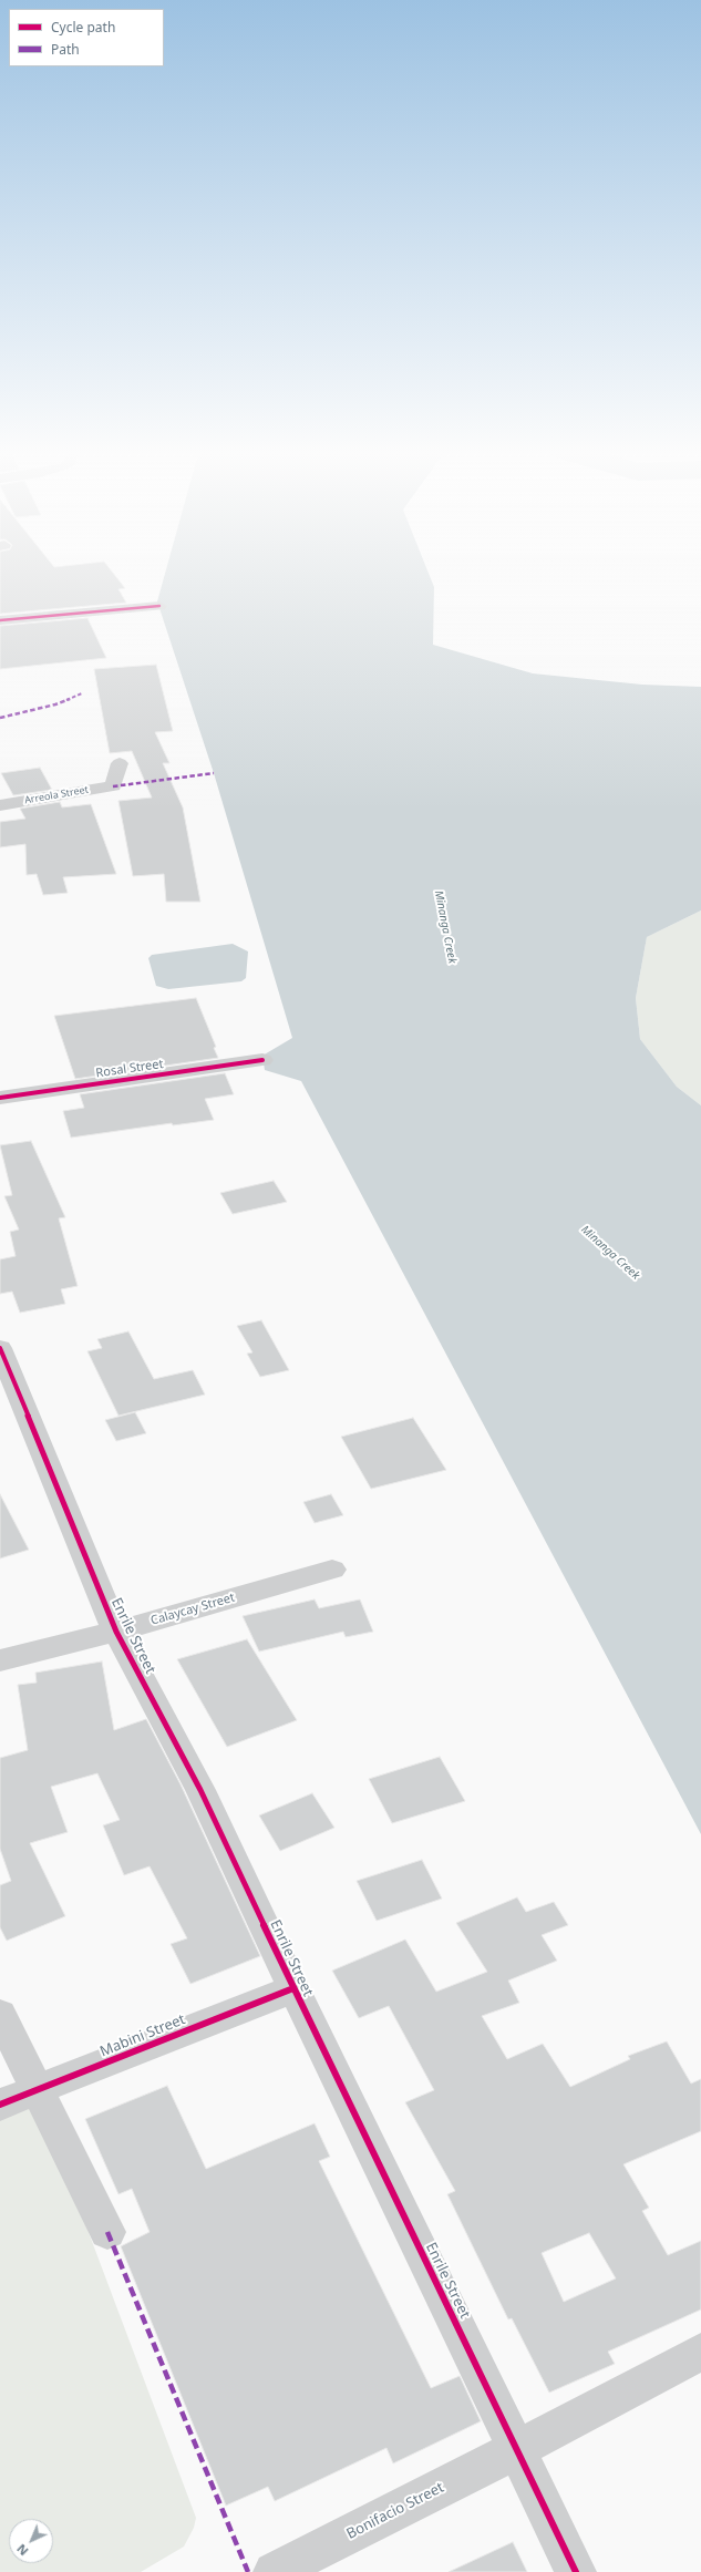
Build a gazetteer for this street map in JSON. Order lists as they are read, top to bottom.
{
  "streets": {
    "street": [
      "Arreola Street",
      "Rosal Street",
      "Calaycay Street",
      "Enrile Street",
      "Mabini Street",
      "Bonifacio Street"
    ]
  },
  "crossings": [
    ["Calaycay Street", "Enrile Street"],
    ["Enrile Street", "Mabini Street"],
    ["Enrile Street", "Bonifacio Street"]
  ],
  "water": ["Minanga Creek"],
  "legend": ["Cycle path", "Path"],
  "north": "bottom left"
}
